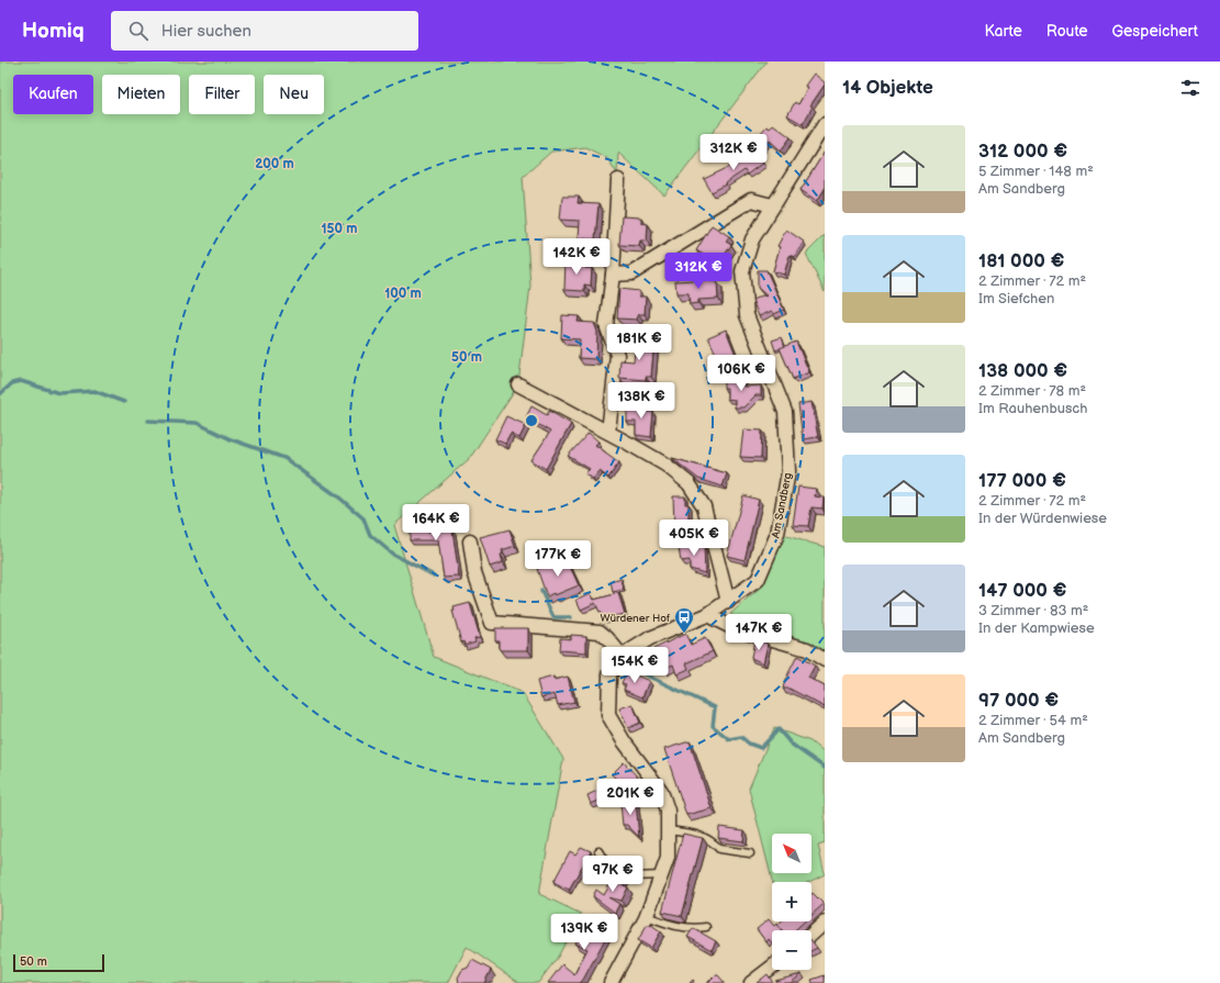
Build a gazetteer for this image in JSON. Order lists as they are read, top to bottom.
{
  "streets": {
    "street": ["Am Sandberg"]
  },
  "places": {
    "bus stop": ["Würdener Hof"]
  },
  "scale_bar": "50 m",
  "north": "top left",
  "page": {
    "header": "Homiq",
    "search": "Hier suchen",
    "nav": ["Karte", "Route", "Gespeichert"],
    "heading": "14 Objekte",
    "chip": [
      "Kaufen",
      "Mieten",
      "Filter",
      "Neu"
    ],
    "list": [
      {
        "name": "312 000 €",
        "note": "5 Zimmer · 148 m² · Am Sandberg"
      },
      {
        "name": "181 000 €",
        "note": "2 Zimmer · 72 m² · Im Siefchen"
      },
      {
        "name": "138 000 €",
        "note": "2 Zimmer · 78 m² · Im Rauhenbusch"
      },
      {
        "name": "177 000 €",
        "note": "2 Zimmer · 72 m² · In der Würdenwiese"
      },
      {
        "name": "147 000 €",
        "note": "3 Zimmer · 83 m² · In der Kampwiese"
      },
      {
        "name": "97 000 €",
        "note": "2 Zimmer · 54 m² · Am Sandberg"
      }
    ],
    "price": [
      "312K €",
      "142K €",
      "312K €",
      "181K €",
      "106K €",
      "138K €",
      "164K €",
      "405K €",
      "177K €",
      "147K €",
      "154K €",
      "201K €",
      "97K €",
      "139K €"
    ],
    "map_buttons": ["+", "−"],
    "scale": "50 m"
  },
  "rings": [
    "200 m",
    "150 m",
    "100 m",
    "50 m"
  ]
}
